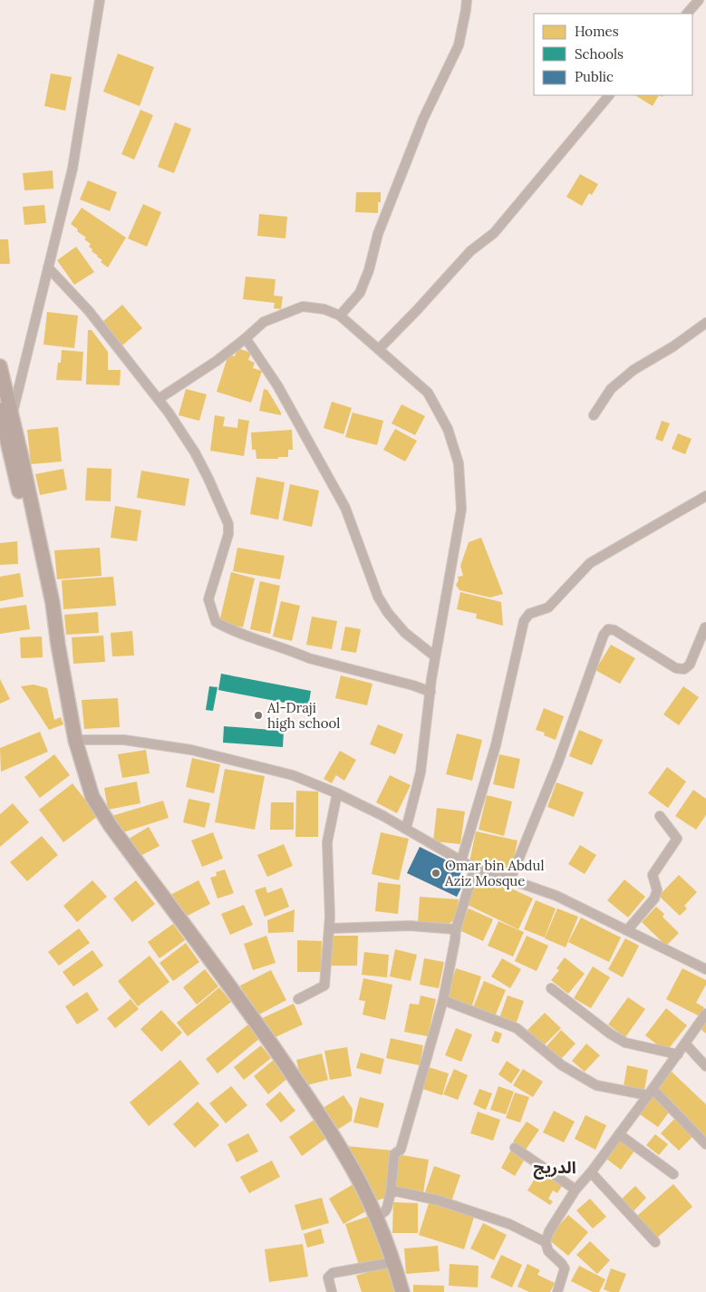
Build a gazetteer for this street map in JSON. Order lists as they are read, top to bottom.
{
  "districts": ["الدريج"],
  "places": ["Al-Draji high school", "Omar bin Abdul Aziz Mosque"],
  "legend": ["Homes", "Schools", "Public"]
}
